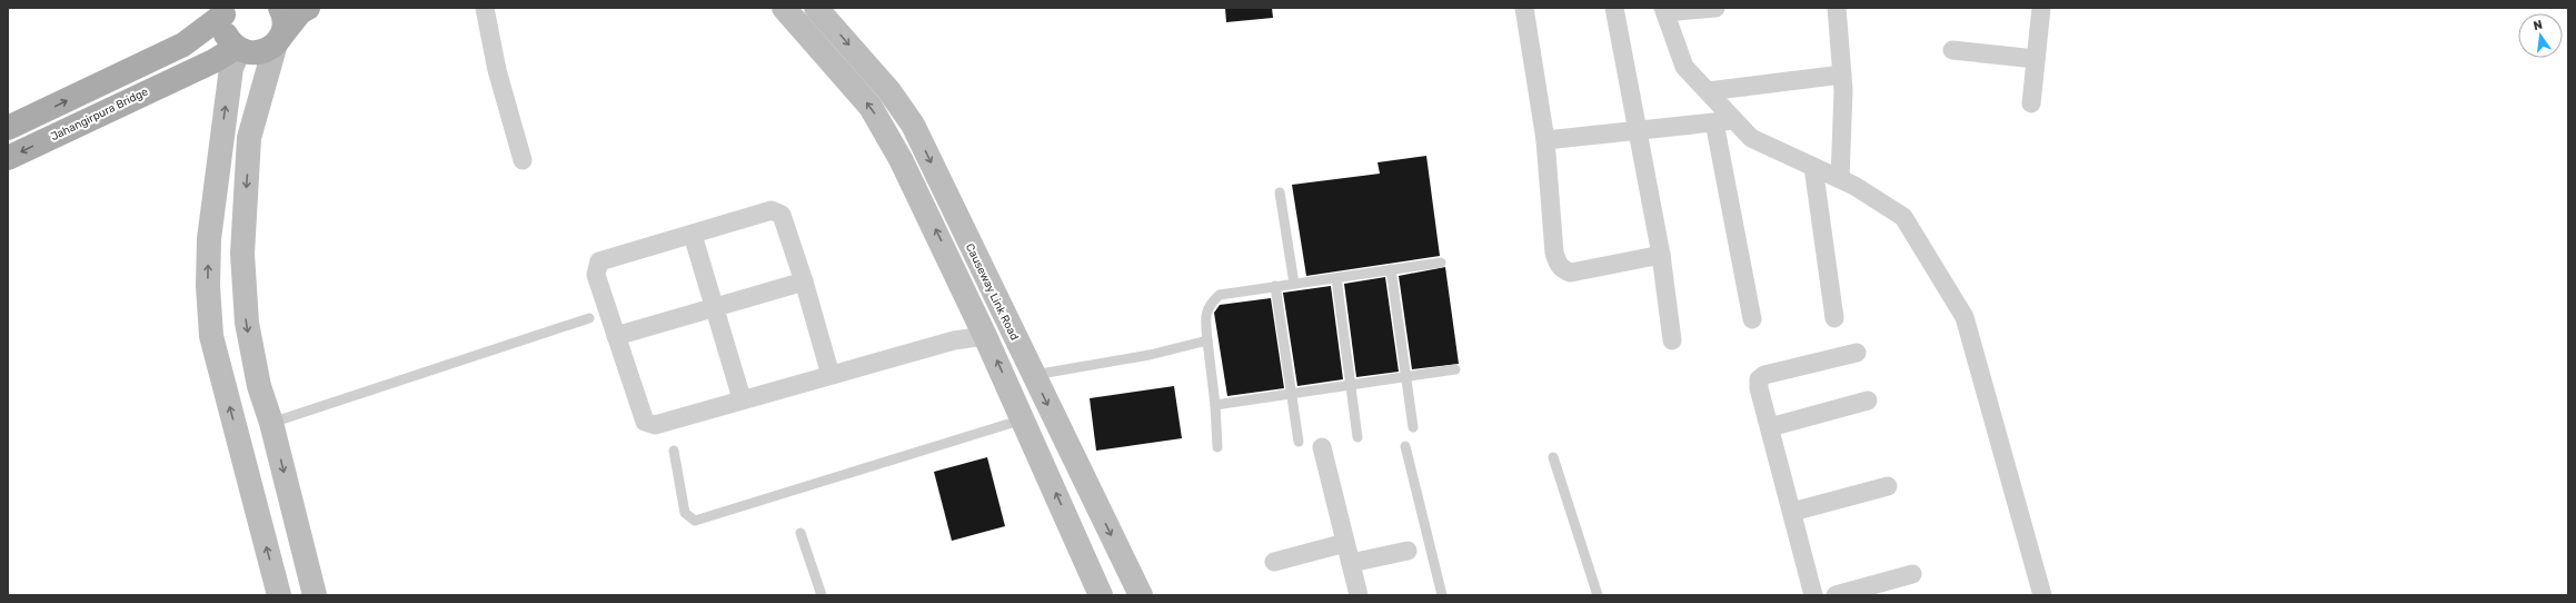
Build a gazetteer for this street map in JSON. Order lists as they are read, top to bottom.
{
  "streets": {
    "main road": ["Jahangirpura Bridge", "Causeway Link Road"]
  },
  "north": "top"
}
